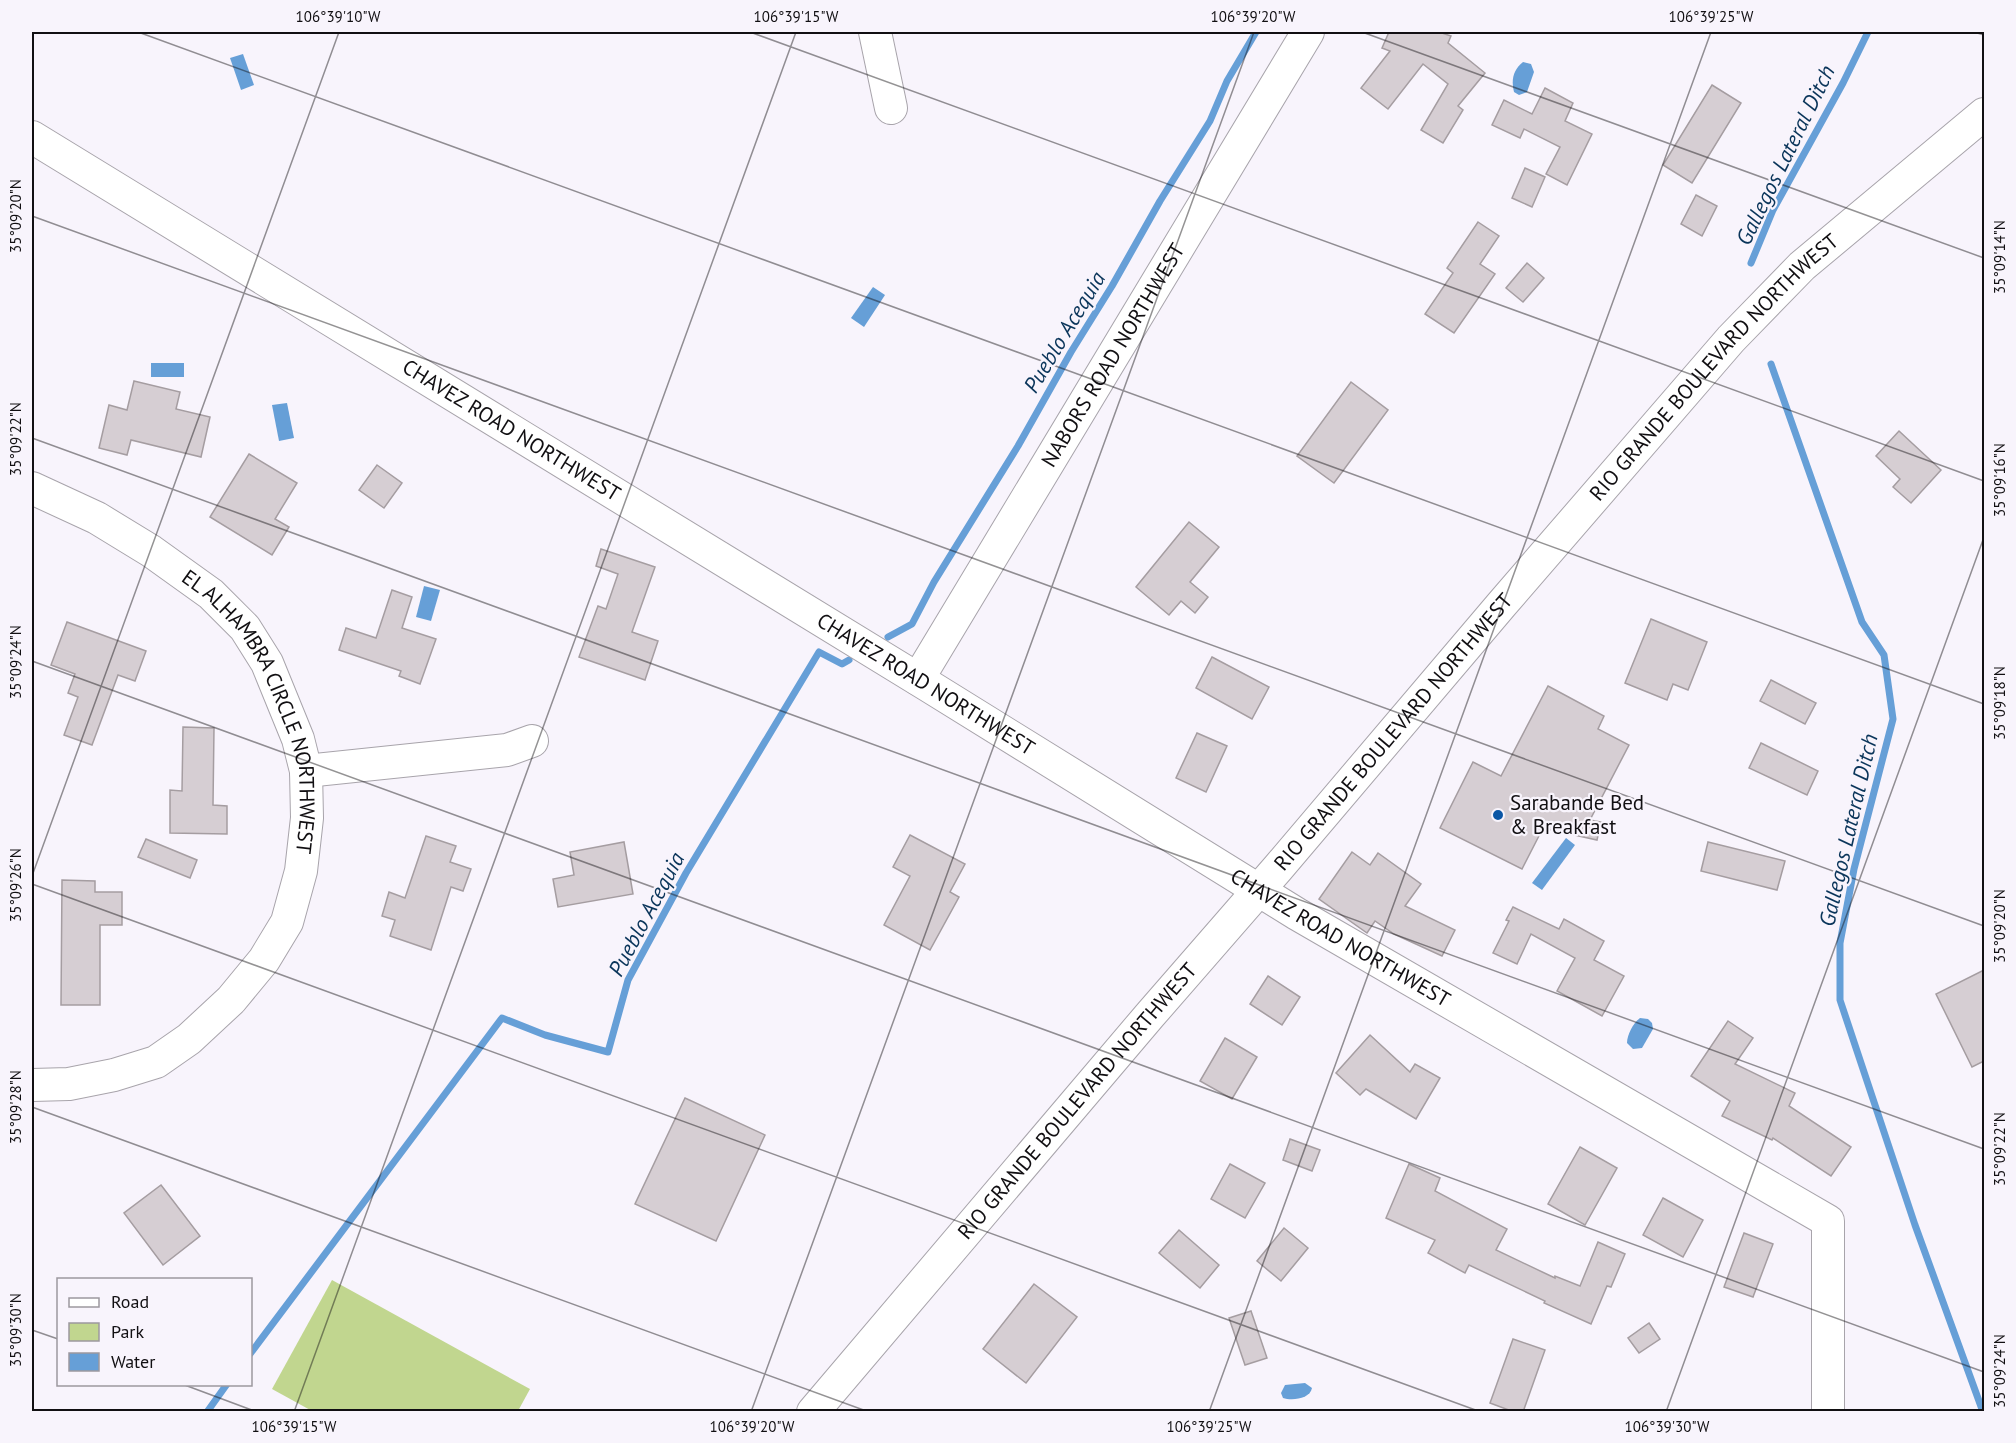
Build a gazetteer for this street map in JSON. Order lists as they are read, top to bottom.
{
  "streets": {
    "street": [
      "NABORS ROAD NORTHWEST",
      "RIO GRANDE BOULEVARD NORTHWEST",
      "CHAVEZ ROAD NORTHWEST",
      "EL ALHAMBRA CIRCLE NORTHWEST"
    ]
  },
  "crossings": [
    ["NABORS ROAD NORTHWEST", "CHAVEZ ROAD NORTHWEST"],
    ["RIO GRANDE BOULEVARD NORTHWEST", "CHAVEZ ROAD NORTHWEST"]
  ],
  "water": ["Gallegos Lateral Ditch", "Pueblo Acequia"],
  "places": ["Sarabande Bed & Breakfast"],
  "legend": ["Road", "Park", "Water"],
  "coordinates": [
    "106°39'10\"W",
    "106°39'15\"W",
    "106°39'20\"W",
    "106°39'25\"W",
    "35°09'20\"N",
    "35°09'14\"N",
    "35°09'22\"N",
    "35°09'16\"N",
    "35°09'24\"N",
    "35°09'18\"N",
    "35°09'26\"N",
    "35°09'28\"N",
    "35°09'30\"N",
    "106°39'30\"W"
  ]
}
